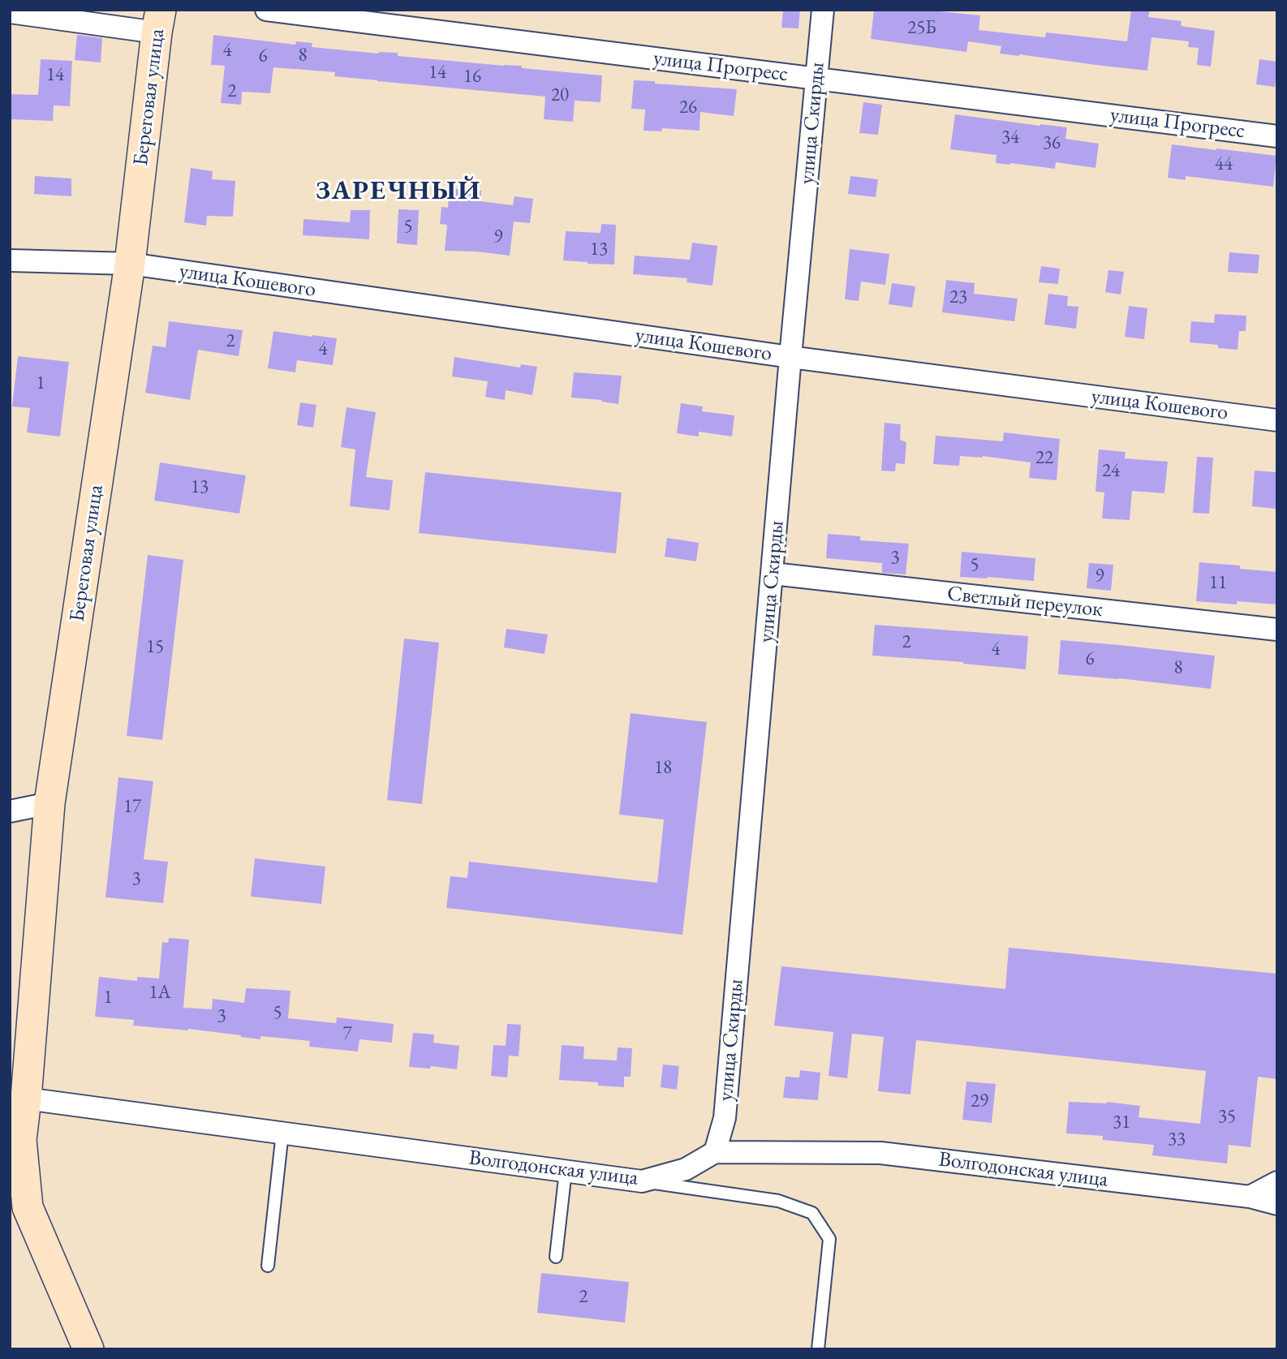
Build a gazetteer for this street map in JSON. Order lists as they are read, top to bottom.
{
  "streets": {
    "main road": ["Береговая улица"],
    "street": [
      "улица Прогресс",
      "улица Скирды",
      "улица Кошевого",
      "Светлый переулок",
      "Волгодонская улица"
    ]
  },
  "crossings": [
    ["улица Прогресс", "улица Скирды"],
    ["Береговая улица", "улица Кошевого"],
    ["Береговая улица", "Волгодонская улица"],
    ["улица Скирды", "улица Кошевого"],
    ["улица Скирды", "Светлый переулок"],
    ["улица Скирды", "Волгодонская улица"]
  ],
  "districts": ["ЗАРЕЧНЫЙ"],
  "house_numbers": [
    "25Б",
    "4",
    "8",
    "6",
    "14",
    "14",
    "16",
    "2",
    "20",
    "26",
    "34",
    "36",
    "44",
    "5",
    "9",
    "13",
    "23",
    "2",
    "4",
    "1",
    "22",
    "24",
    "13",
    "3",
    "5",
    "9",
    "11",
    "2",
    "15",
    "4",
    "6",
    "8",
    "18",
    "17",
    "3",
    "1А",
    "1",
    "5",
    "3",
    "7",
    "29",
    "35",
    "31",
    "33",
    "2"
  ]
}
